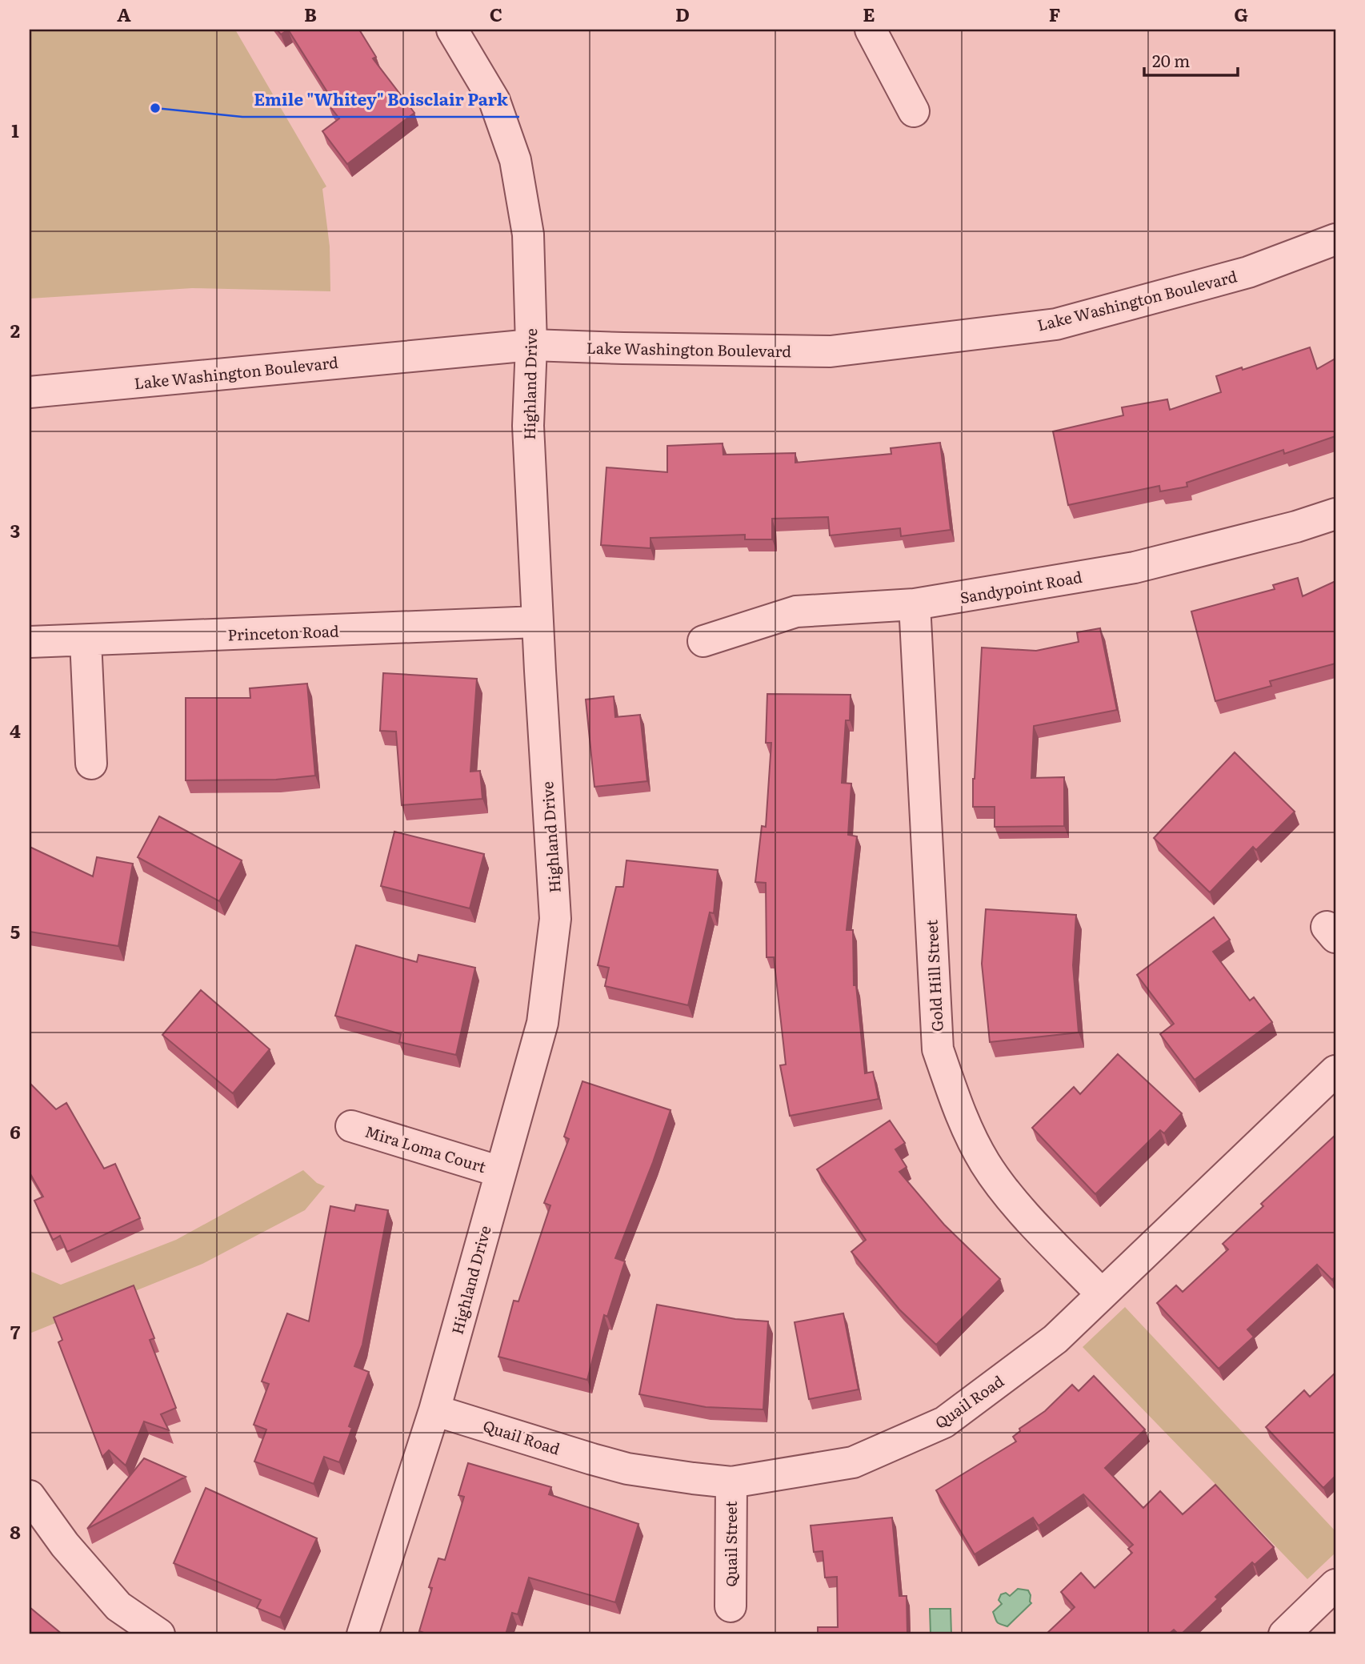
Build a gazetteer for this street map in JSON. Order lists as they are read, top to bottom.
{
  "streets": {
    "street": [
      "Lake Washington Boulevard",
      "Highland Drive",
      "Sandypoint Road",
      "Princeton Road",
      "Gold Hill Street",
      "Mira Loma Court",
      "Quail Road",
      "Quail Street"
    ]
  },
  "crossings": [
    ["Lake Washington Boulevard", "Highland Drive"],
    ["Highland Drive", "Princeton Road"],
    ["Highland Drive", "Mira Loma Court"],
    ["Highland Drive", "Quail Road"],
    ["Sandypoint Road", "Gold Hill Street"],
    ["Gold Hill Street", "Quail Road"],
    ["Quail Road", "Quail Street"]
  ],
  "places": ["Emile \"Whitey\" Boisclair Park"],
  "scale_bar": "20 m",
  "grid": {
    "columns": [
      "A",
      "B",
      "C",
      "D",
      "E",
      "F",
      "G"
    ],
    "rows": [
      "1",
      "2",
      "3",
      "4",
      "5",
      "6",
      "7",
      "8"
    ]
  }
}
